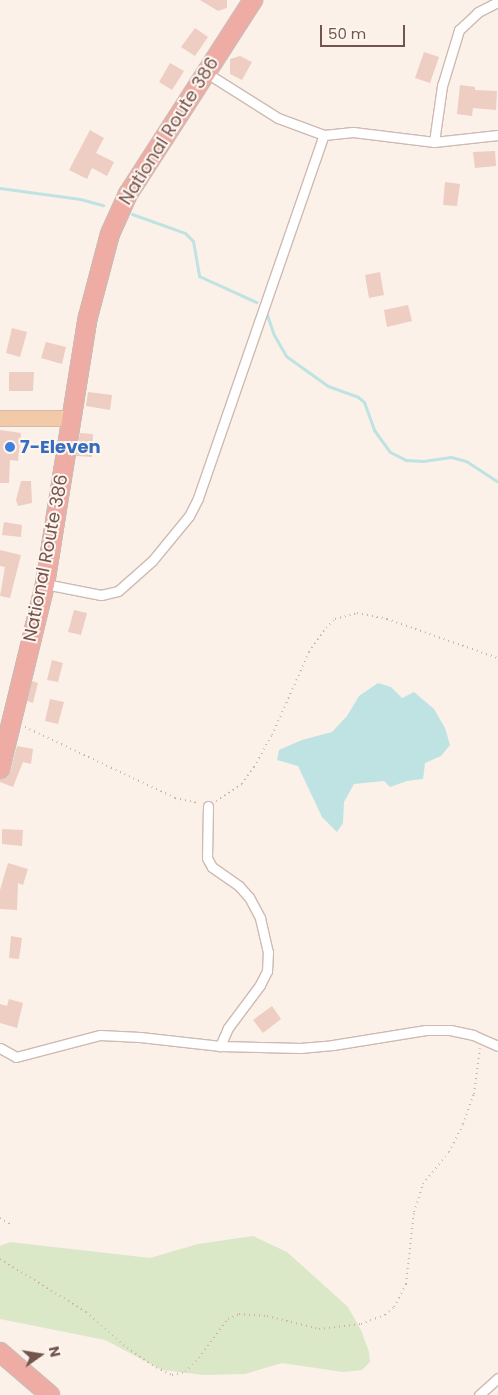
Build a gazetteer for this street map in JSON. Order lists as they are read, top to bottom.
{
  "streets": {
    "highway": ["National Route 386"]
  },
  "places": ["7-Eleven"],
  "scale_bar": "50 m",
  "north": "right"
}
